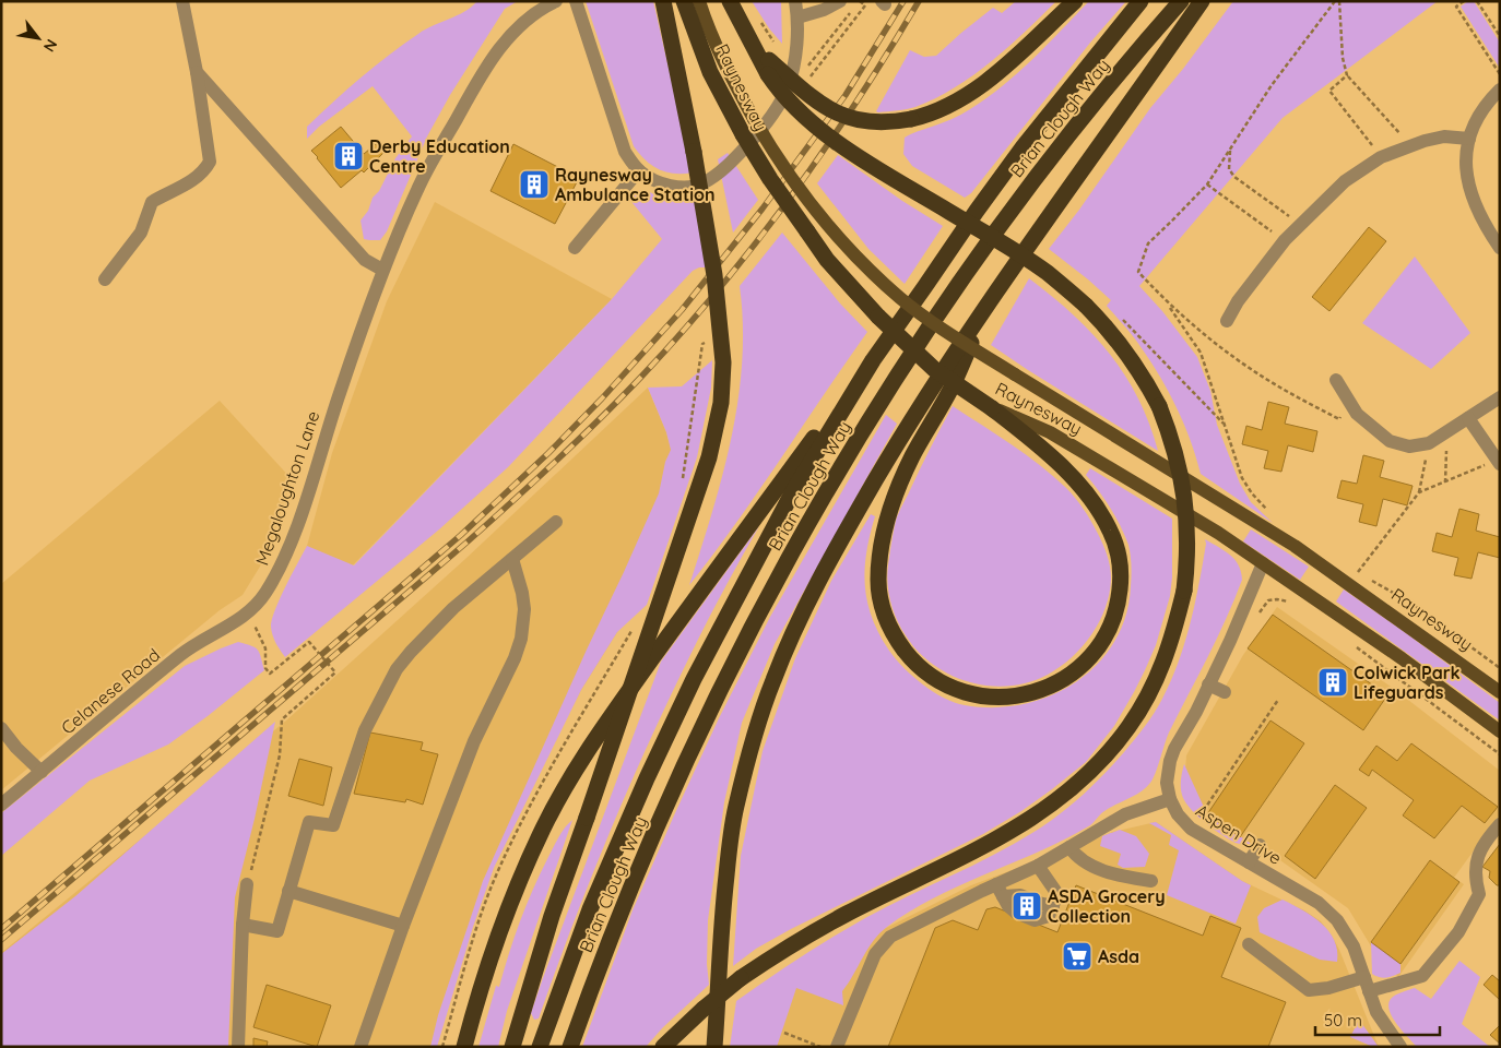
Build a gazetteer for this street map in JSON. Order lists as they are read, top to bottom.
{
  "streets": {
    "highway": ["Raynesway", "Brian Clough Way"],
    "street": ["Megaloughton Lane", "Celanese Road", "Aspen Drive"]
  },
  "crossings": [
    ["Megaloughton Lane", "Celanese Road"]
  ],
  "places": {
    "building": [
      "Derby Education Centre",
      "Raynesway Ambulance Station",
      "Colwick Park Lifeguards",
      "ASDA Grocery Collection"
    ],
    "supermarket": ["Asda"]
  },
  "scale_bar": "50 m",
  "north": "bottom right"
}
